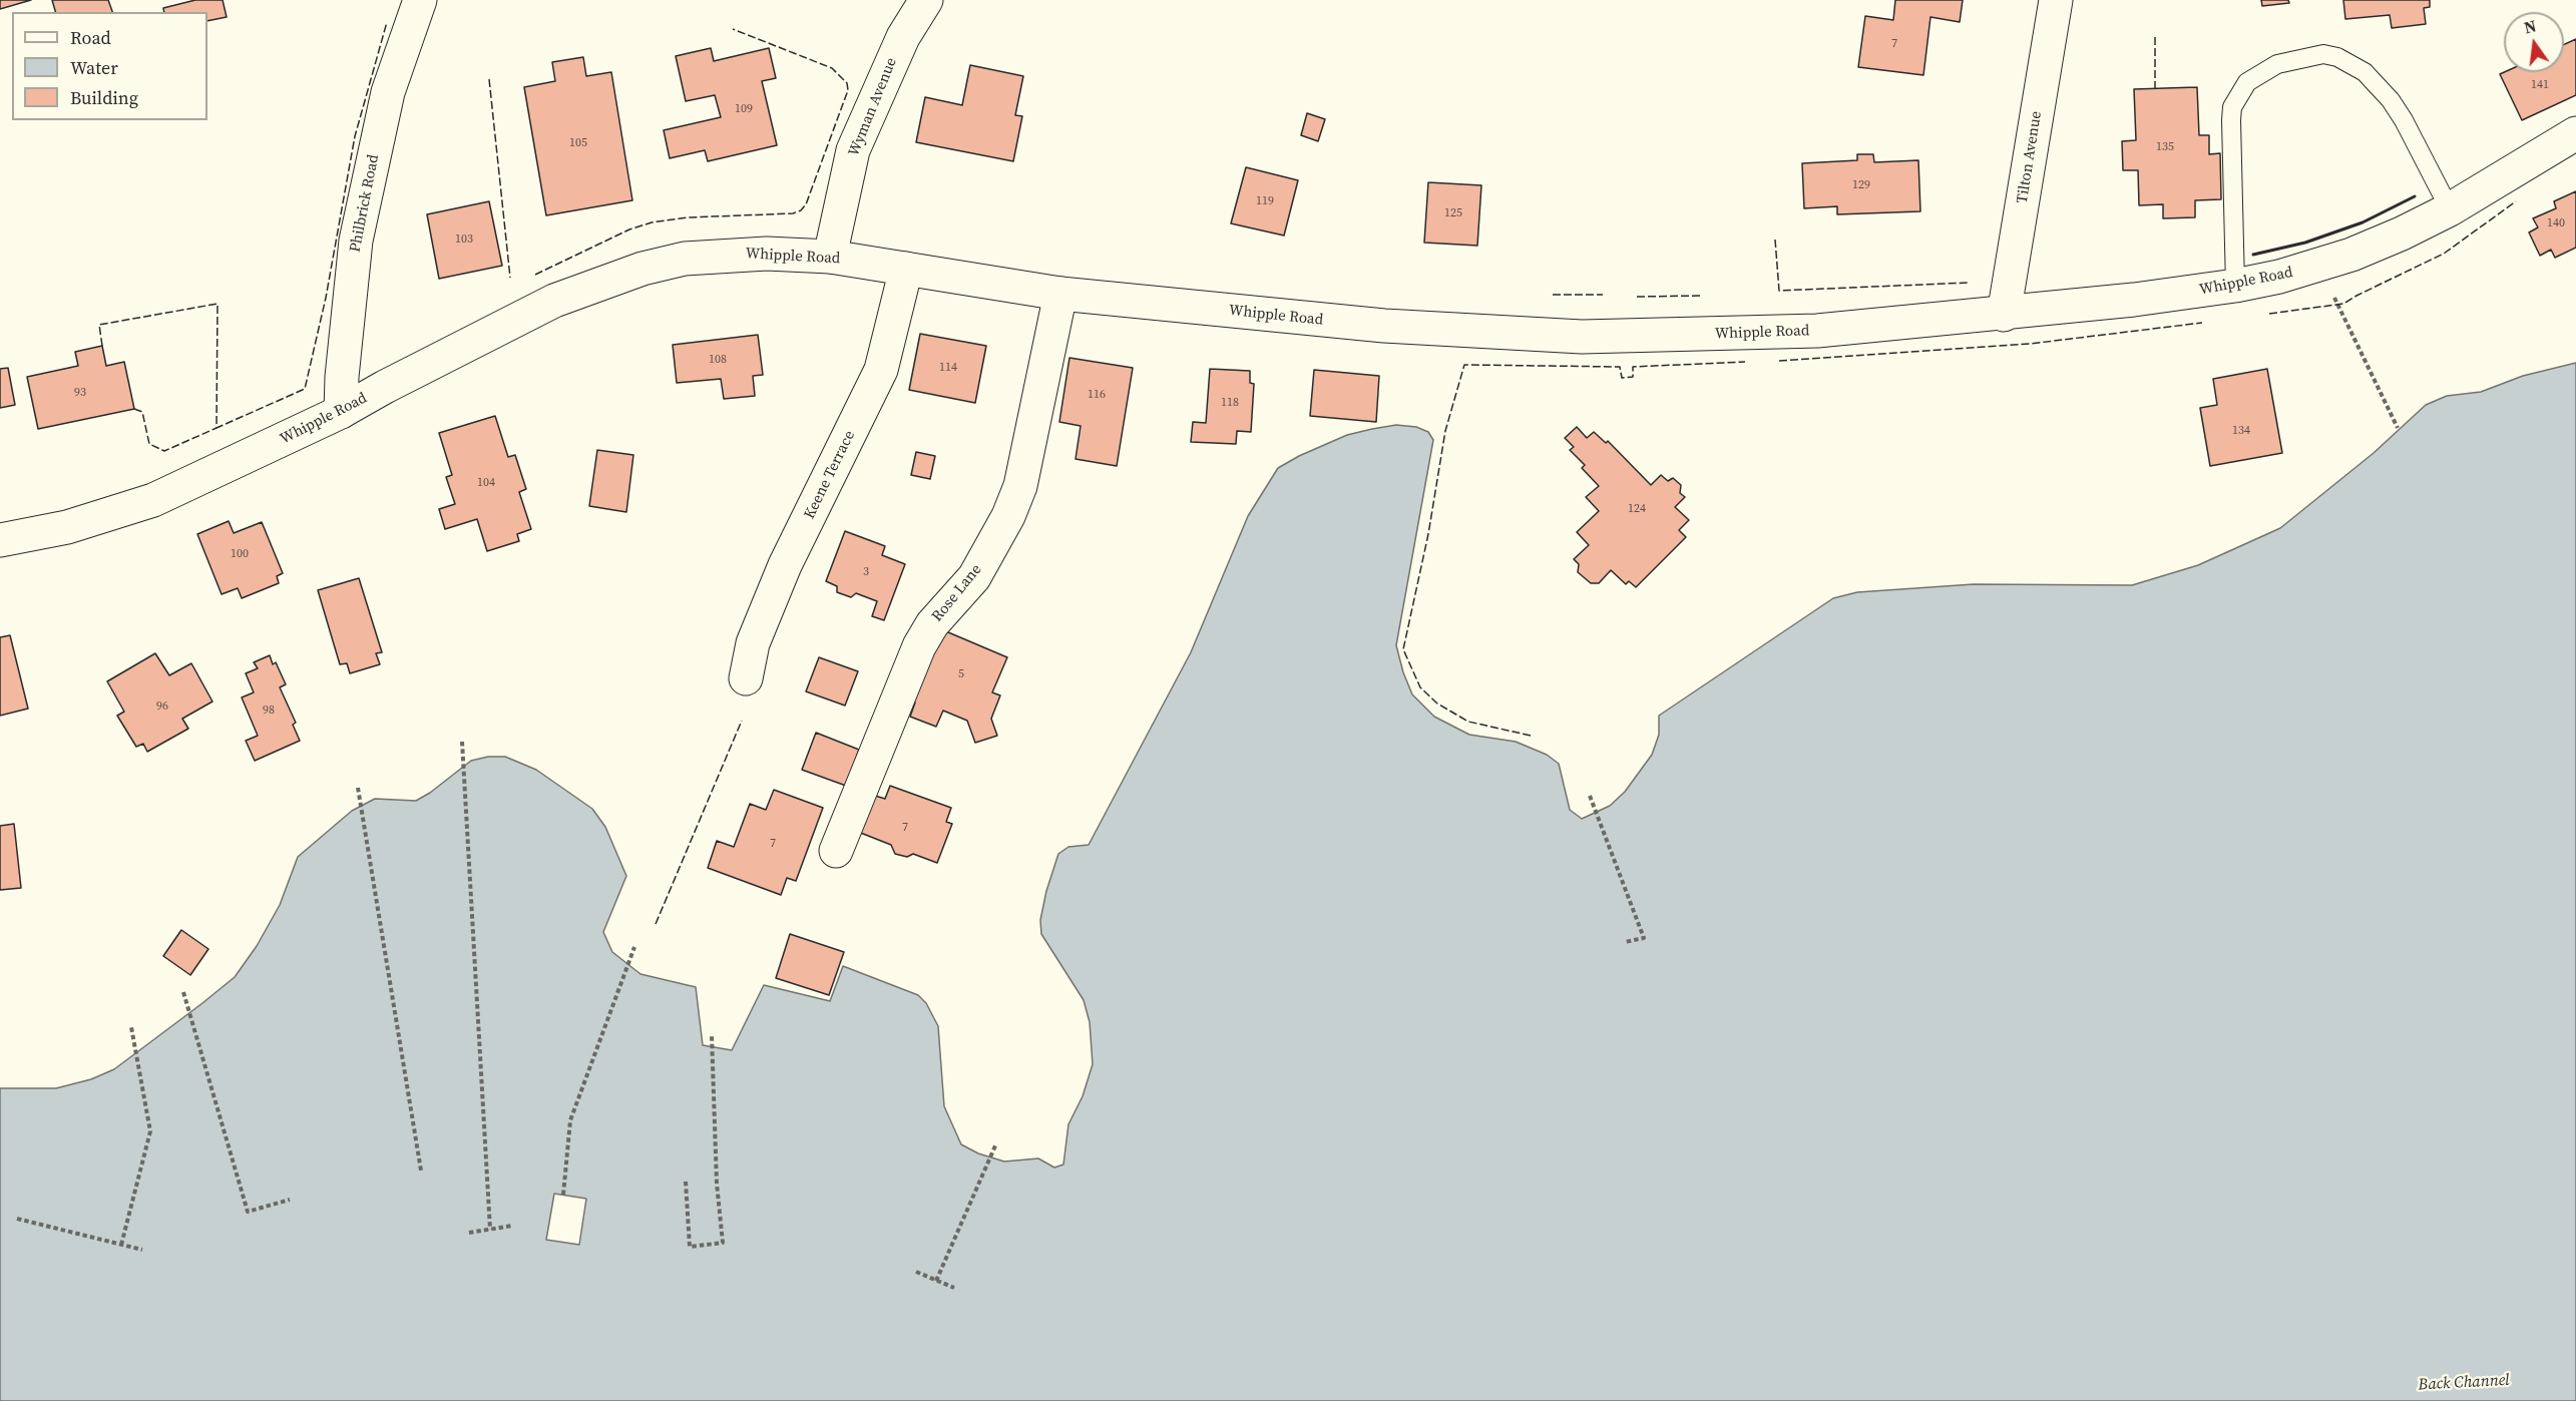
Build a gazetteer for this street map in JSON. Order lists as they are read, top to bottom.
{
  "streets": {
    "main road": [
      "Wyman Avenue",
      "Tilton Avenue",
      "Philbrick Road",
      "Whipple Road",
      "Keene Terrace",
      "Rose Lane"
    ]
  },
  "crossings": [
    ["Wyman Avenue", "Whipple Road"],
    ["Tilton Avenue", "Whipple Road"],
    ["Philbrick Road", "Whipple Road"],
    ["Whipple Road", "Keene Terrace"],
    ["Whipple Road", "Rose Lane"]
  ],
  "water": ["Back Channel"],
  "house_numbers": [
    "7",
    "141",
    "109",
    "105",
    "135",
    "129",
    "119",
    "125",
    "140",
    "103",
    "108",
    "114",
    "93",
    "116",
    "118",
    "134",
    "104",
    "124",
    "100",
    "3",
    "5",
    "96",
    "98",
    "7",
    "7"
  ],
  "legend": ["Road", "Water", "Building"],
  "north": "top"
}
